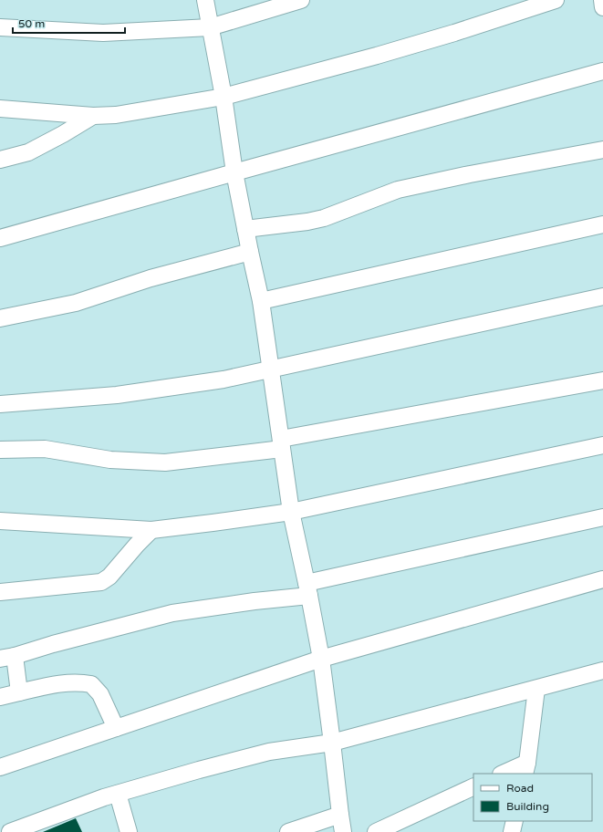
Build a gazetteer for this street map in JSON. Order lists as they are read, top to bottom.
{
  "legend": ["Road", "Building"],
  "scale_bar": "50 m"
}
